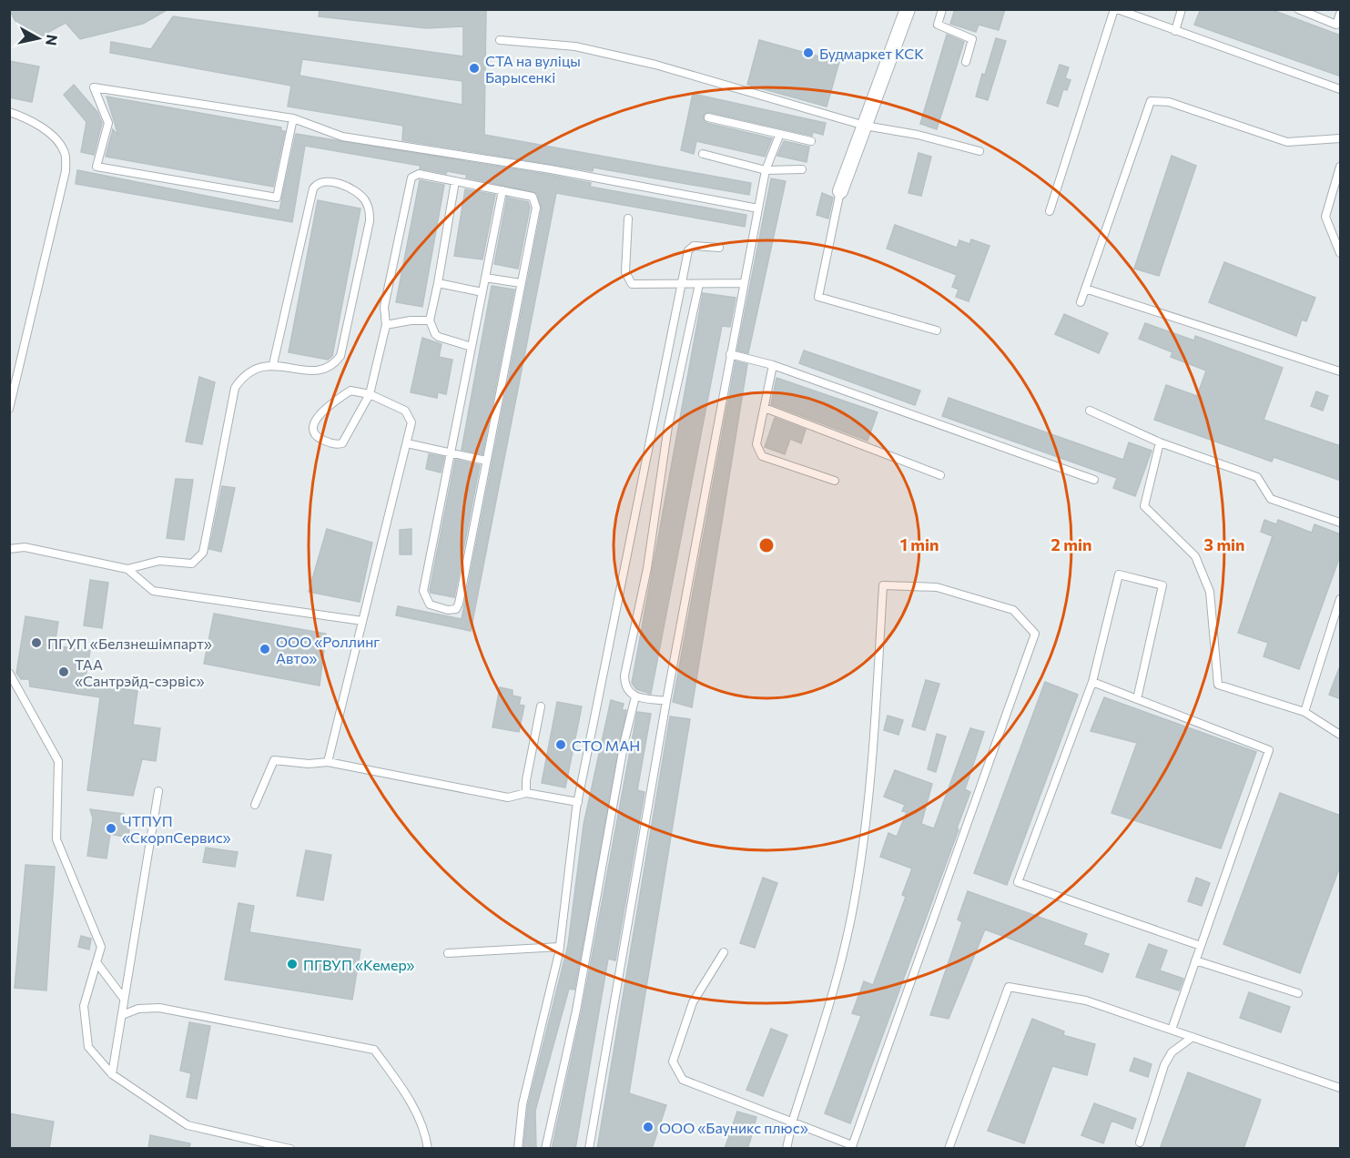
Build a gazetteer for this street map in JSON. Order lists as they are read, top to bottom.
{
  "places": [
    "Будмаркет КСК",
    "СТА на вуліцы Барысенкі",
    "ПГУП «Белзнешімпарт»",
    "ООО «Роллинг Авто»",
    "ТАА «Сантрэйд-сэрвіс»",
    "СТО МАН",
    "ЧТПУП «СкорпСервис»",
    "ПГВУП «Кемер»",
    "ООО «Бауникс плюс»"
  ],
  "north": "right",
  "rings": ["1 min", "2 min", "3 min"]
}
